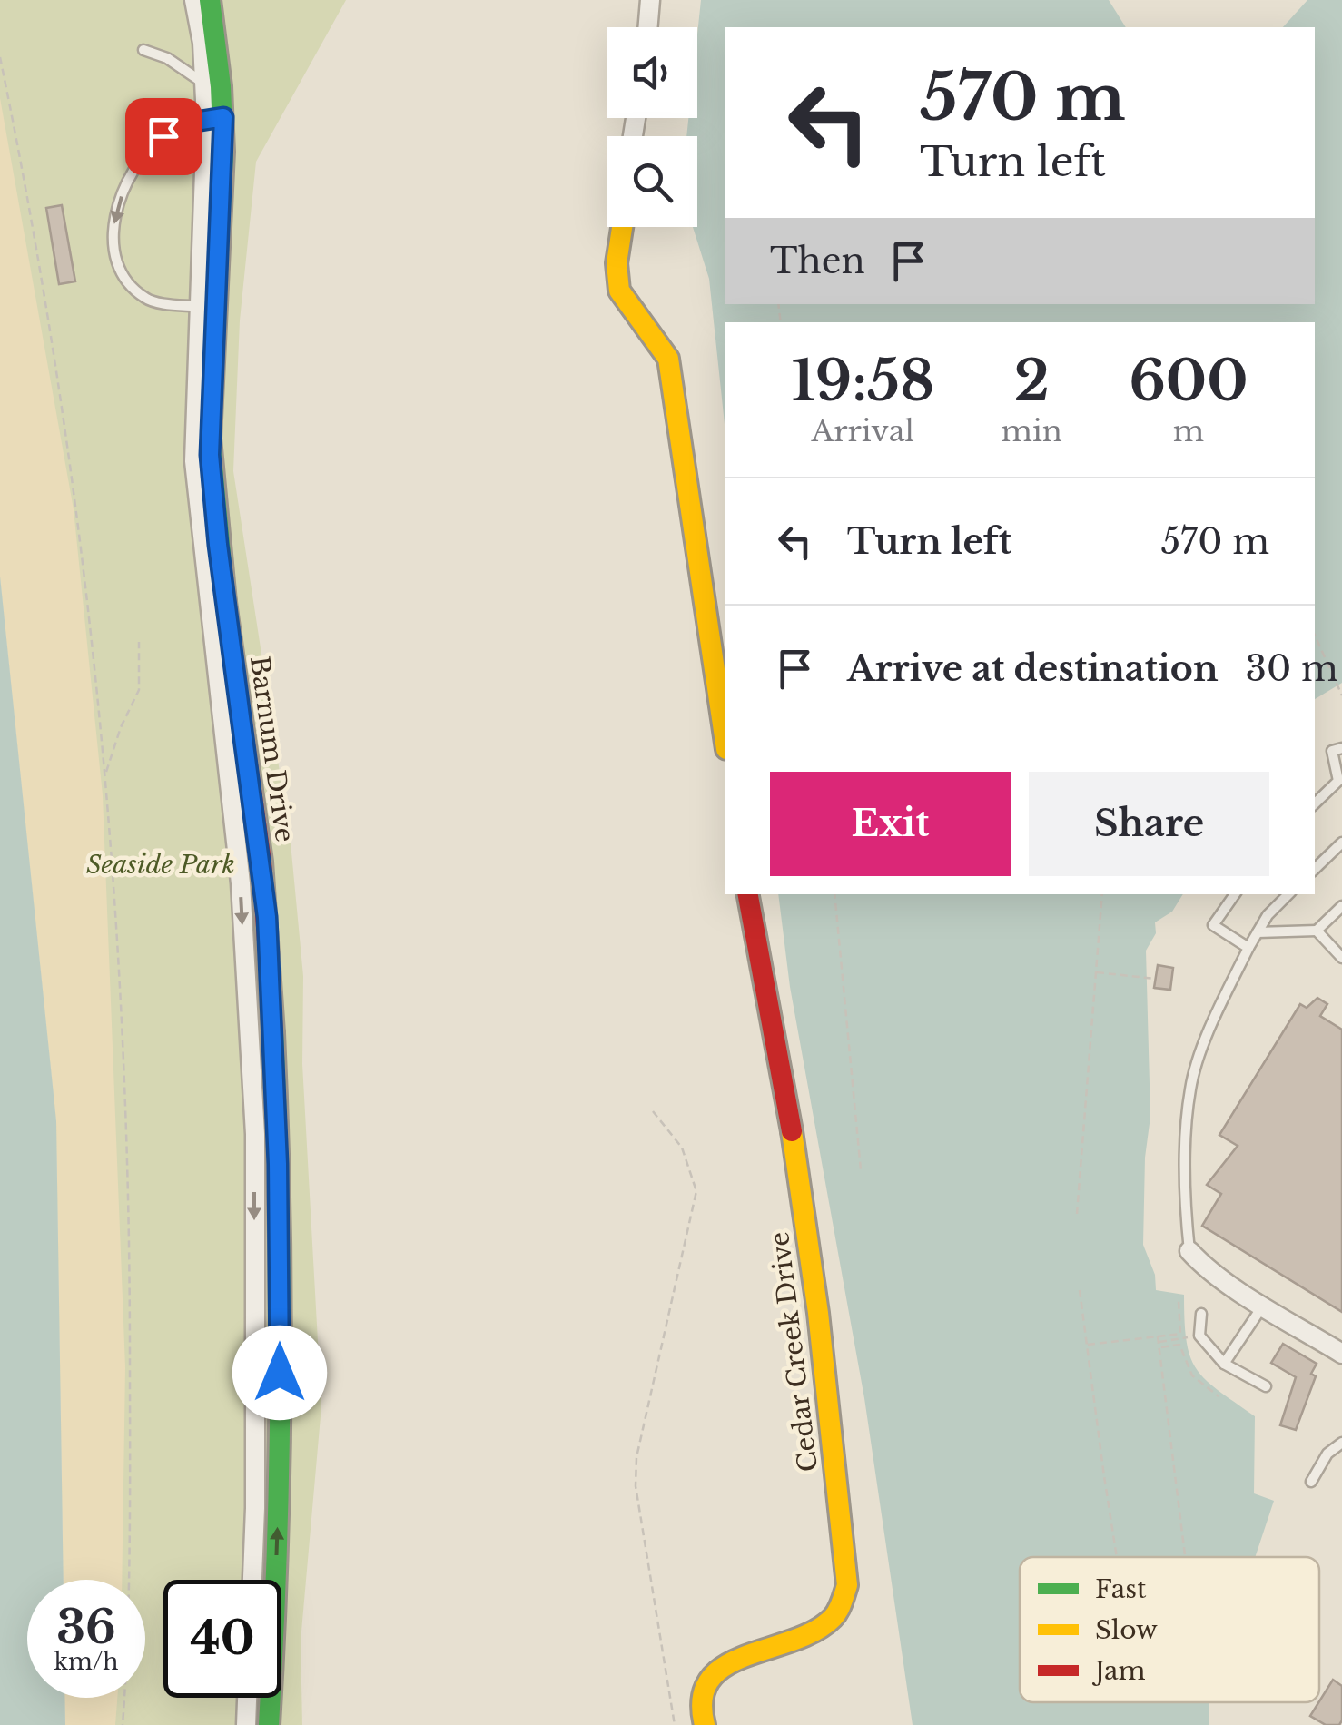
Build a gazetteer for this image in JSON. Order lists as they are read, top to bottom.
{
  "streets": {
    "street": ["Barnum Drive", "Cedar Creek Drive"]
  },
  "parks": ["Seaside Park"],
  "legend": ["Fast", "Slow", "Jam"],
  "page": {
    "turn": ["570 m", "Turn left"],
    "then": "Then",
    "eta": [
      "19:58",
      "Arrival",
      "2",
      "min",
      "600",
      "m"
    ],
    "list": [
      {
        "name": "Turn left",
        "value": "570 m"
      },
      {
        "name": "Arrive at destination",
        "value": "30 m"
      }
    ],
    "buttons": ["Exit", "Share"],
    "speed": "36 km/h",
    "limit": "40"
  }
}
